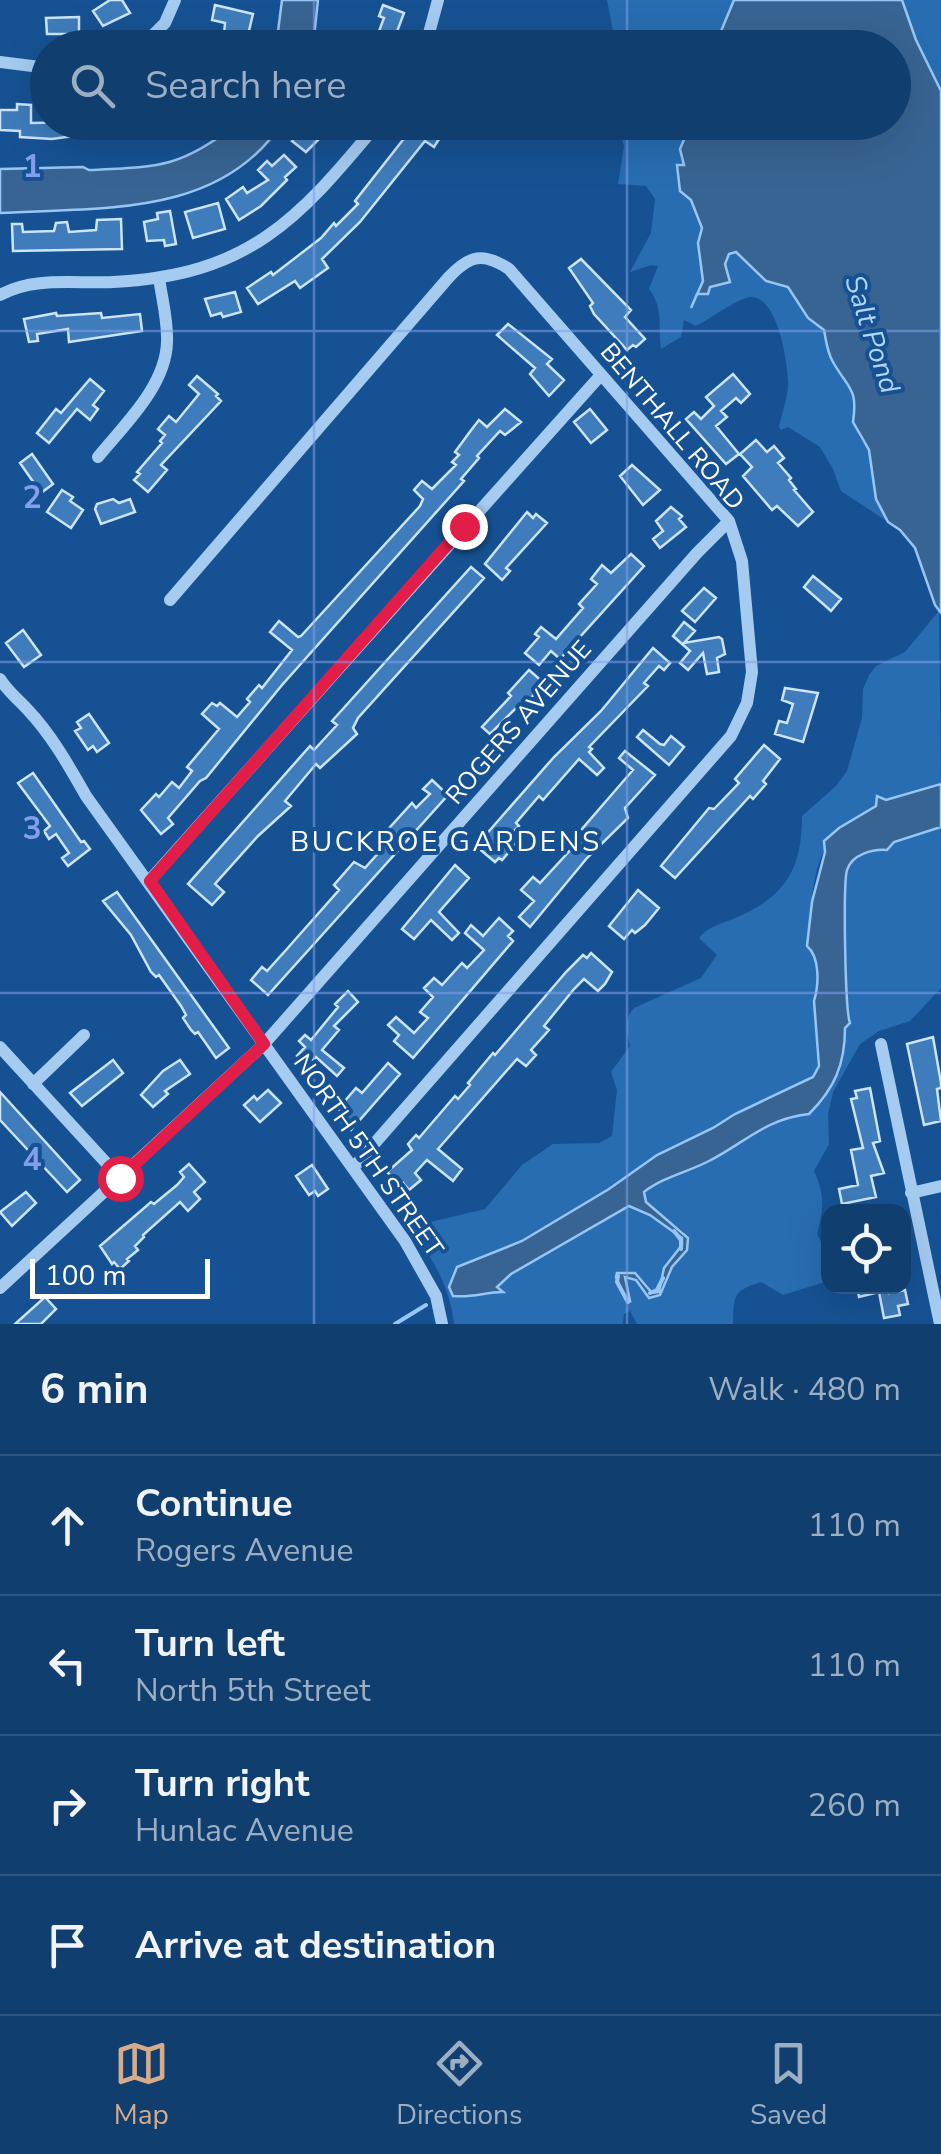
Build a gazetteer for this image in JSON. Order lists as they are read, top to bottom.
{
  "streets": {
    "street": ["BENTHALL ROAD", "ROGERS AVENUE", "NORTH 5TH STREET"]
  },
  "crossings": [
    ["BENTHALL ROAD", "ROGERS AVENUE"],
    ["BENTHALL ROAD", "NORTH 5TH STREET"],
    ["ROGERS AVENUE", "NORTH 5TH STREET"]
  ],
  "districts": ["BUCKROE GARDENS"],
  "water": ["Salt Pond"],
  "scale_bar": "100 m",
  "page": {
    "search": "Search here",
    "scale": "100 m",
    "heading": ["6 min", "Walk · 480 m"],
    "list": [
      ["Continue", "Rogers Avenue", "110 m"],
      ["Turn left", "North 5th Street", "110 m"],
      ["Turn right", "Hunlac Avenue", "260 m"],
      "Arrive at destination"
    ],
    "nav": ["Map", "Directions", "Saved"]
  },
  "grid": {
    "rows": [
      "1",
      "2",
      "3",
      "4"
    ]
  }
}
